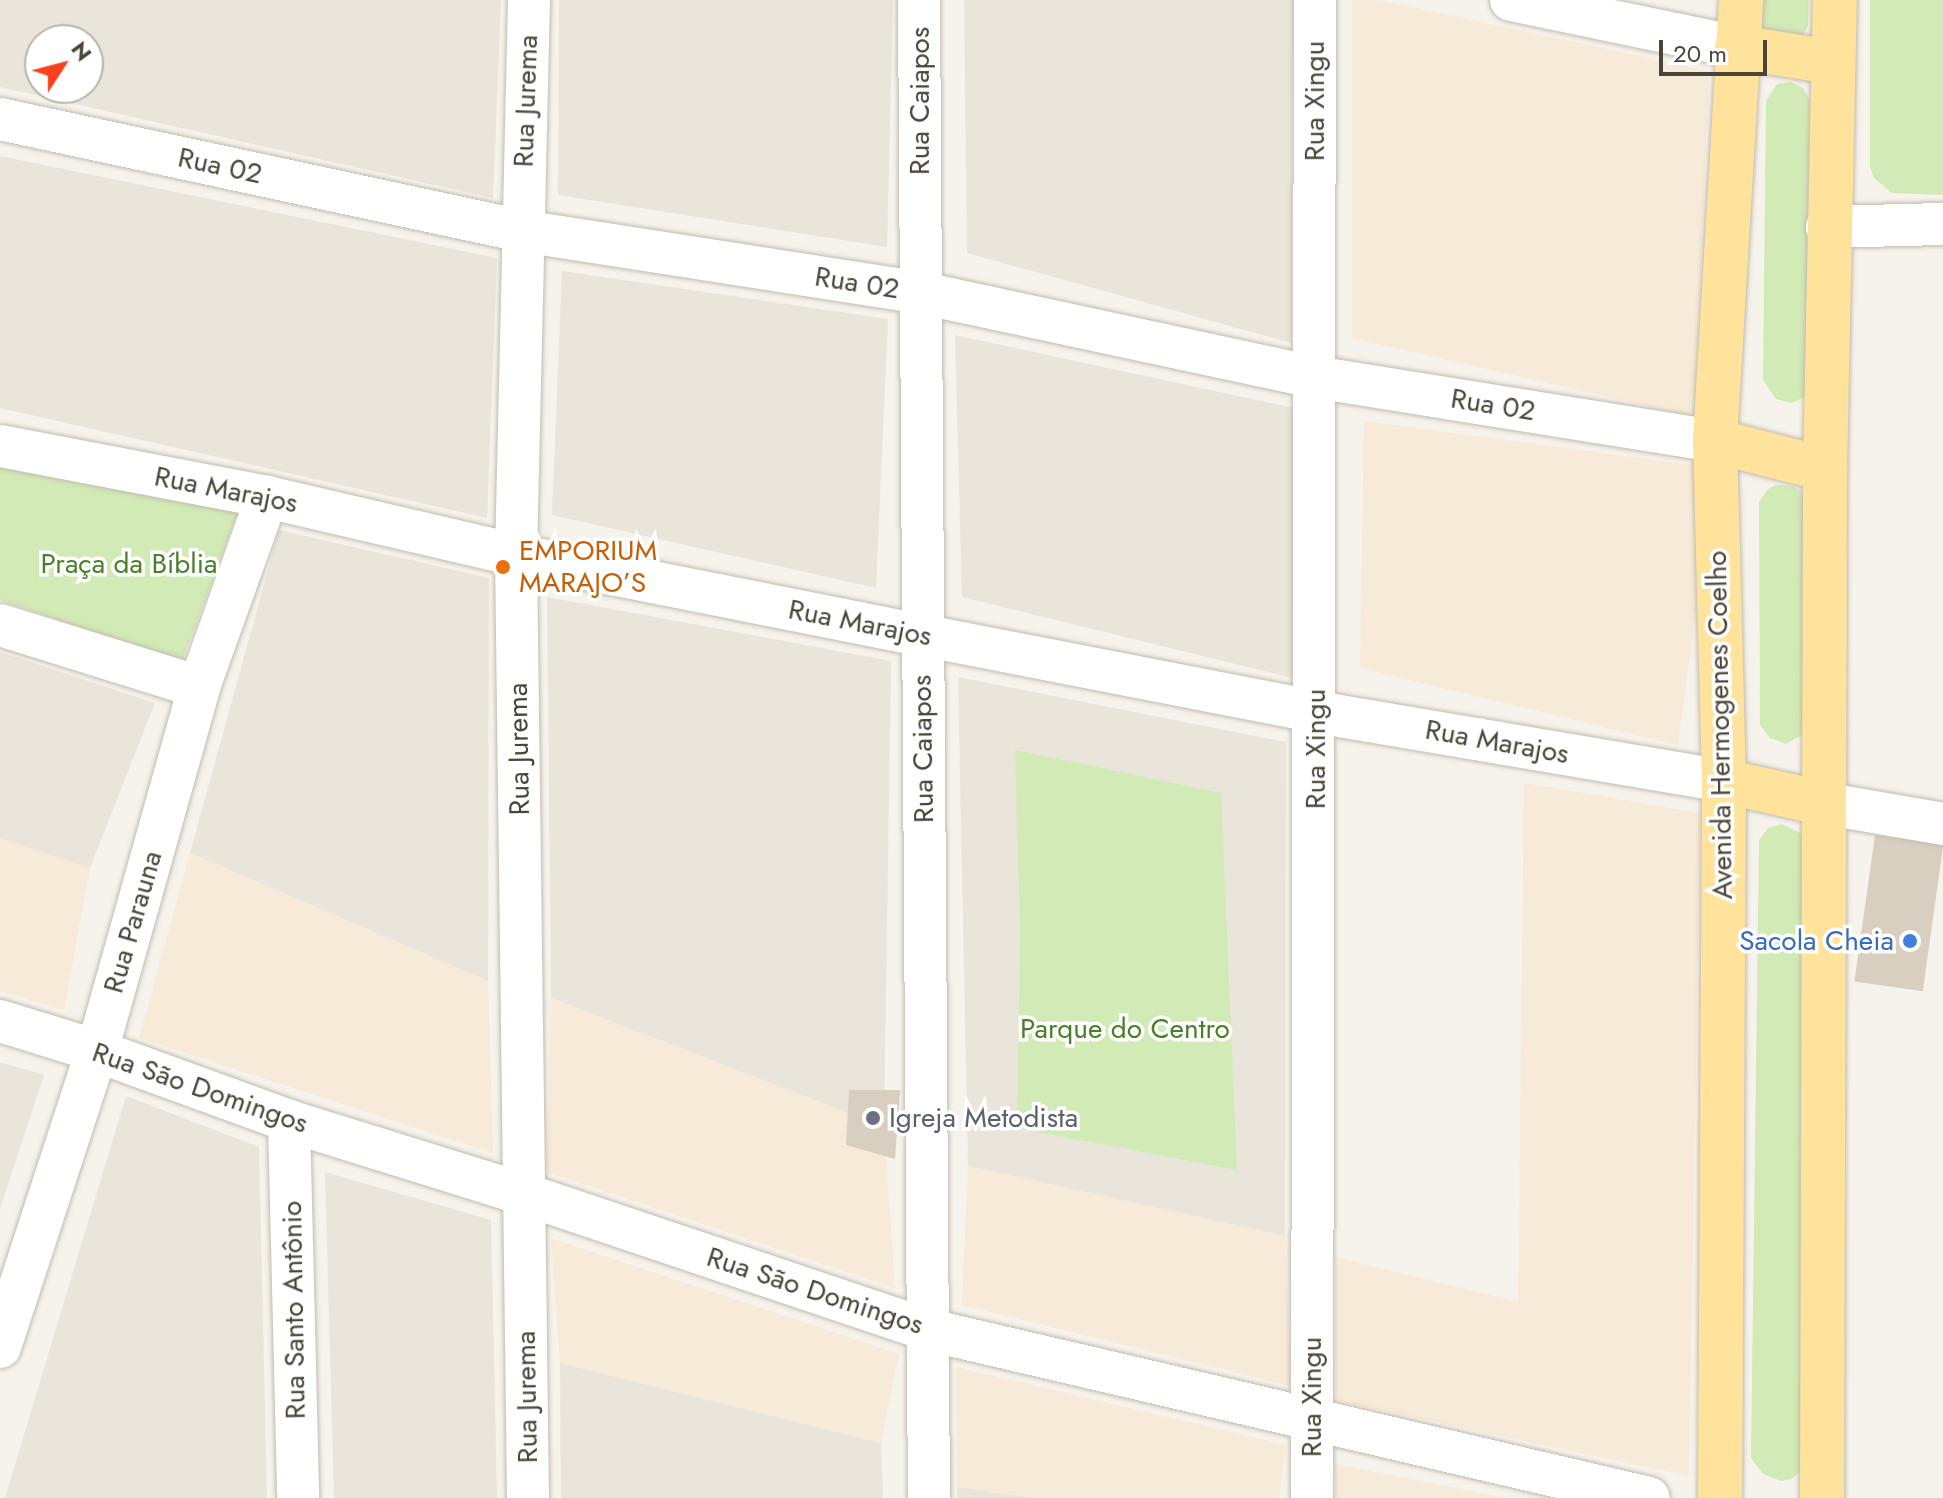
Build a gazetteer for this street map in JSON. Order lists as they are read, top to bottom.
{
  "streets": {
    "main road": ["Avenida Hermogenes Coelho"],
    "street": [
      "Rua Jurema",
      "Rua Caiapos",
      "Rua Xingu",
      "Rua 02",
      "Rua Marajos",
      "Rua Parauna",
      "Rua São Domingos",
      "Rua Santo Antônio"
    ]
  },
  "crossings": [
    ["Rua Jurema", "Rua 02"],
    ["Rua Jurema", "Rua Marajos"],
    ["Rua Jurema", "Rua São Domingos"],
    ["Rua Caiapos", "Rua 02"],
    ["Rua Caiapos", "Rua Marajos"],
    ["Rua Caiapos", "Rua São Domingos"],
    ["Rua Xingu", "Rua 02"],
    ["Rua Xingu", "Rua Marajos"],
    ["Rua Xingu", "Rua São Domingos"],
    ["Rua 02", "Avenida Hermogenes Coelho"],
    ["Rua Marajos", "Avenida Hermogenes Coelho"],
    ["Rua Marajos", "Rua Parauna"],
    ["Rua Parauna", "Rua São Domingos"],
    ["Rua São Domingos", "Rua Santo Antônio"]
  ],
  "parks": ["Praça da Bíblia", "Parque do Centro"],
  "places": ["EMPORIUM MARAJO’S", "Sacola Cheia", "Igreja Metodista"],
  "scale_bar": "20 m",
  "north": "top right"
}
